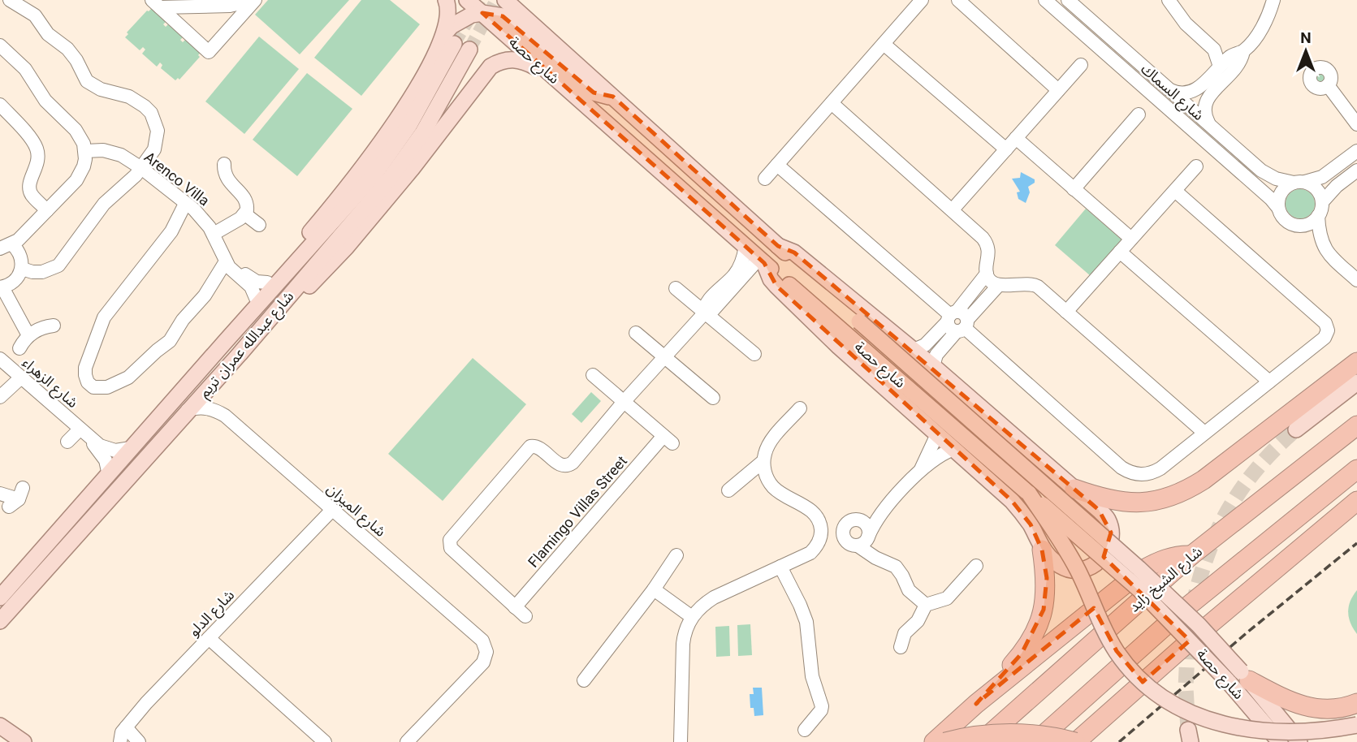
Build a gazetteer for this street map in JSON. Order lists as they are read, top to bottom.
{
  "streets": {
    "highway": ["شارع الشيخ زايد"],
    "main road": ["شارع حصة", "شارع عبدالله عمران تريم"],
    "street": [
      "شارع السماك",
      "Arenco Villa",
      "شارع الزهراء",
      "شارع الميزان",
      "Flamingo Villas Street",
      "شارع الدلو"
    ]
  },
  "crossings": [
    ["شارع عبدالله عمران تريم", "شارع الزهراء"],
    ["شارع عبدالله عمران تريم", "شارع الميزان"],
    ["شارع الميزان", "شارع الدلو"]
  ],
  "north": "top"
}
